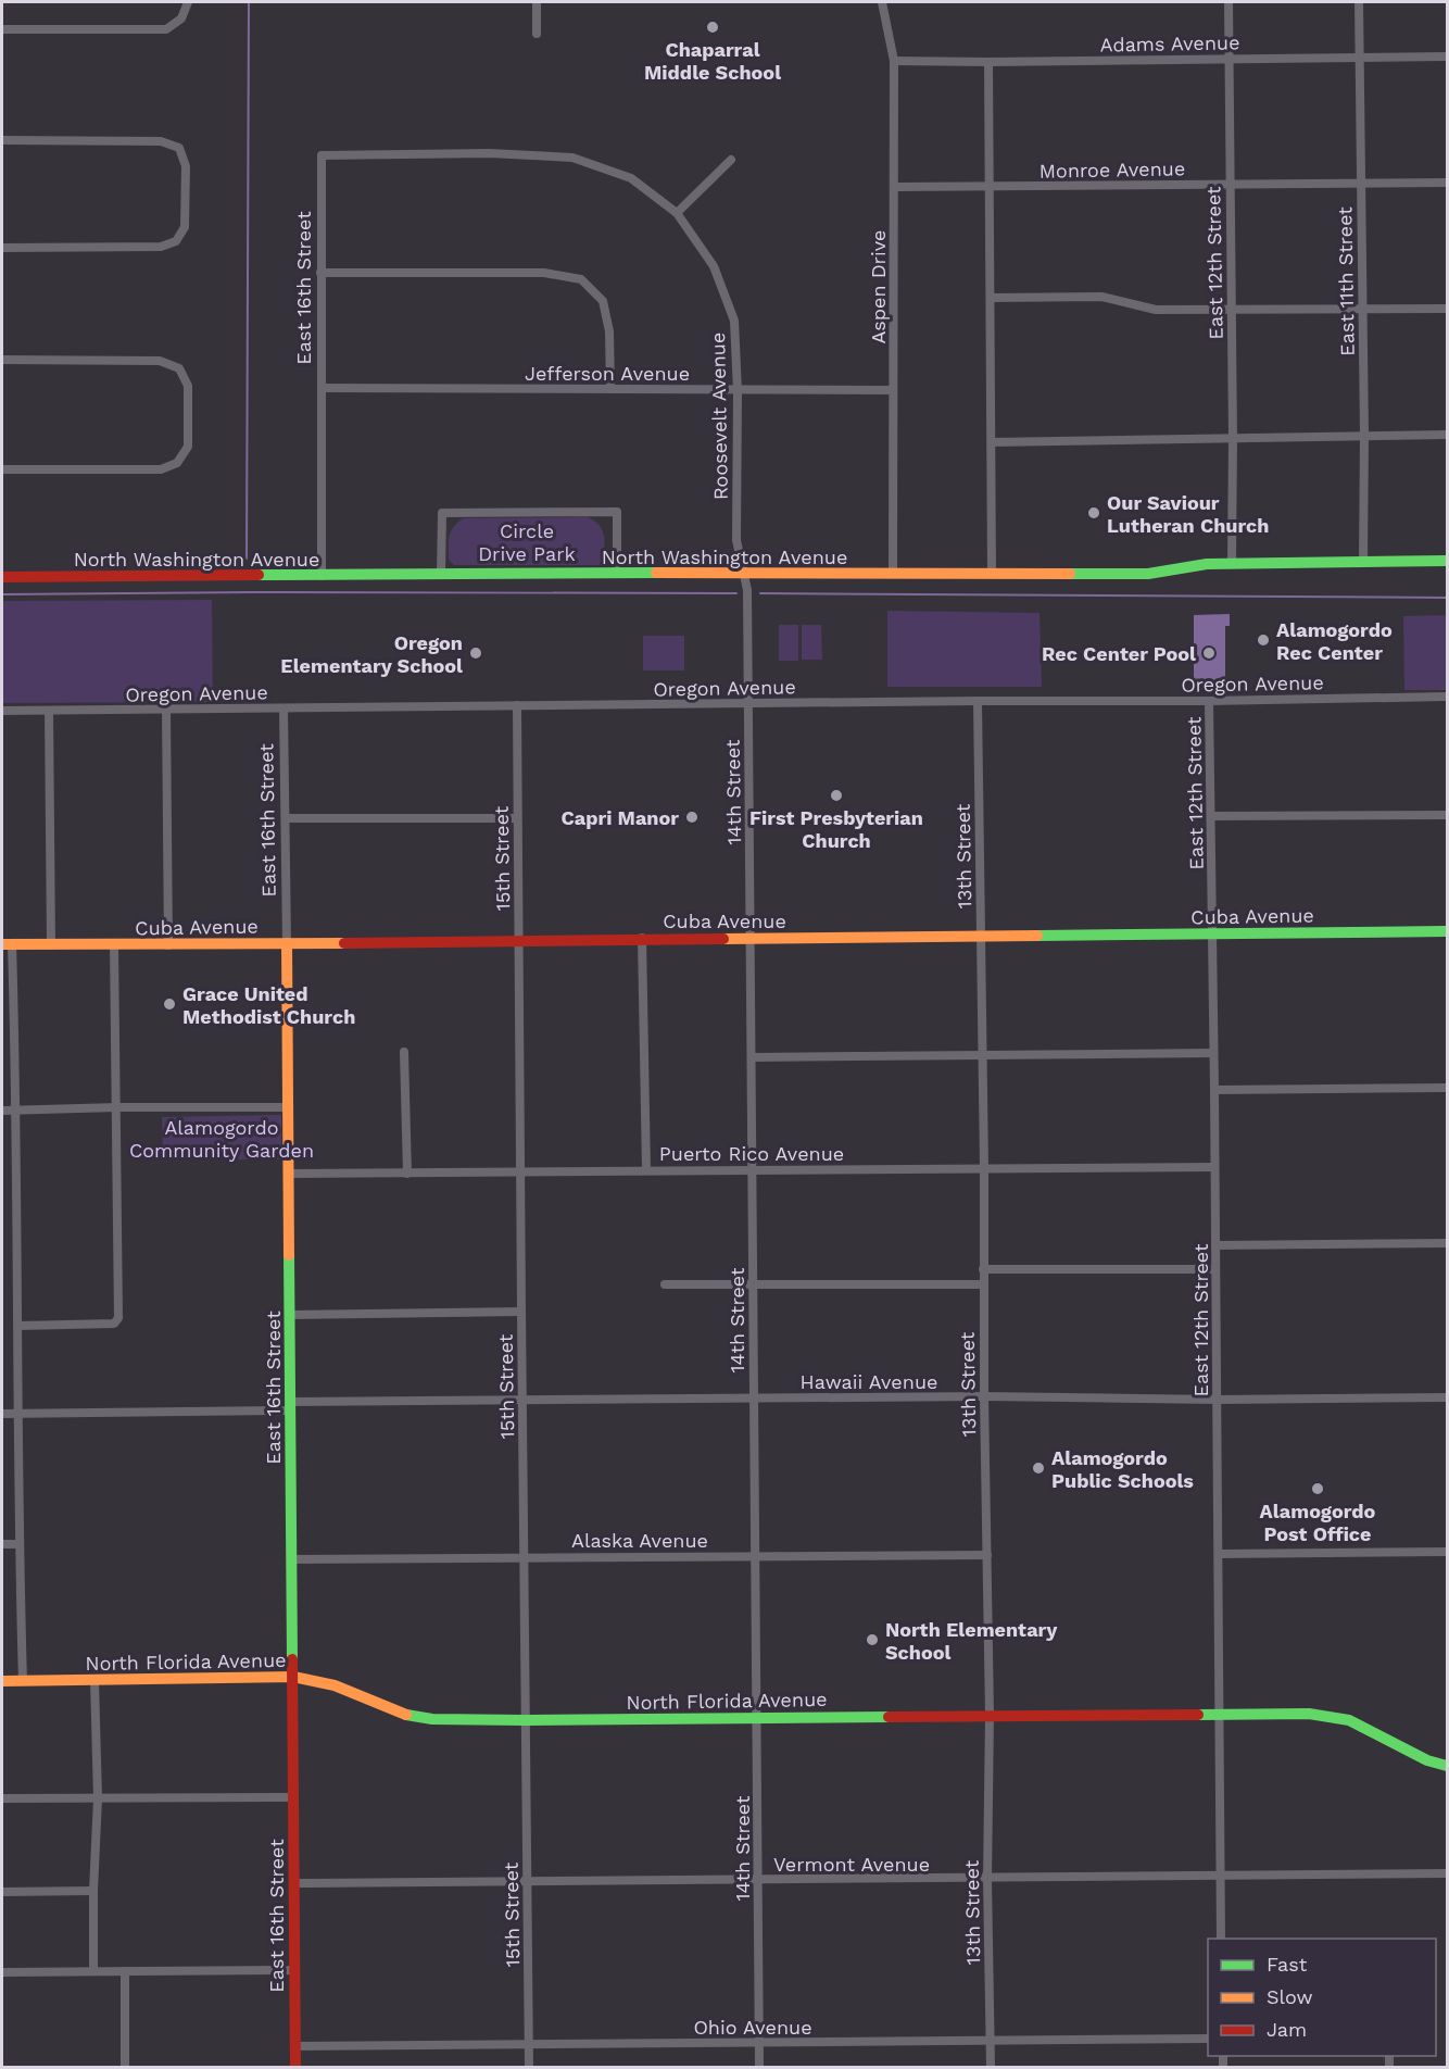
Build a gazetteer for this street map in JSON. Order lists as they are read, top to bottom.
{
  "streets": {
    "main road": [
      "East 16th Street",
      "North Washington Avenue",
      "Cuba Avenue",
      "North Florida Avenue"
    ],
    "street": [
      "Adams Avenue",
      "Monroe Avenue",
      "East 12th Street",
      "East 11th Street",
      "Aspen Drive",
      "Jefferson Avenue",
      "Roosevelt Avenue",
      "Oregon Avenue",
      "14th Street",
      "13th Street",
      "15th Street",
      "Puerto Rico Avenue",
      "Hawaii Avenue",
      "Alaska Avenue",
      "Vermont Avenue",
      "Ohio Avenue"
    ]
  },
  "crossings": [
    ["Adams Avenue", "East 12th Street"],
    ["Adams Avenue", "East 11th Street"],
    ["Adams Avenue", "Aspen Drive"],
    ["Monroe Avenue", "East 12th Street"],
    ["Monroe Avenue", "East 11th Street"],
    ["Monroe Avenue", "Aspen Drive"],
    ["East 12th Street", "North Washington Avenue"],
    ["East 12th Street", "Oregon Avenue"],
    ["East 12th Street", "Cuba Avenue"],
    ["East 12th Street", "Puerto Rico Avenue"],
    ["East 12th Street", "Hawaii Avenue"],
    ["East 12th Street", "North Florida Avenue"],
    ["East 12th Street", "Vermont Avenue"],
    ["East 11th Street", "North Washington Avenue"],
    ["Aspen Drive", "Jefferson Avenue"],
    ["Aspen Drive", "North Washington Avenue"],
    ["East 16th Street", "Jefferson Avenue"],
    ["East 16th Street", "Roosevelt Avenue"],
    ["East 16th Street", "North Washington Avenue"],
    ["East 16th Street", "Oregon Avenue"],
    ["East 16th Street", "Cuba Avenue"],
    ["East 16th Street", "Puerto Rico Avenue"],
    ["East 16th Street", "Hawaii Avenue"],
    ["East 16th Street", "Alaska Avenue"],
    ["East 16th Street", "North Florida Avenue"],
    ["East 16th Street", "Vermont Avenue"],
    ["East 16th Street", "Ohio Avenue"],
    ["Jefferson Avenue", "Roosevelt Avenue"],
    ["Roosevelt Avenue", "North Washington Avenue"],
    ["Roosevelt Avenue", "14th Street"],
    ["North Washington Avenue", "14th Street"],
    ["Oregon Avenue", "14th Street"],
    ["Oregon Avenue", "13th Street"],
    ["Oregon Avenue", "15th Street"],
    ["14th Street", "Cuba Avenue"],
    ["14th Street", "Puerto Rico Avenue"],
    ["14th Street", "Hawaii Avenue"],
    ["14th Street", "Alaska Avenue"],
    ["14th Street", "North Florida Avenue"],
    ["14th Street", "Vermont Avenue"],
    ["14th Street", "Ohio Avenue"],
    ["13th Street", "Cuba Avenue"],
    ["13th Street", "Puerto Rico Avenue"],
    ["13th Street", "Hawaii Avenue"],
    ["13th Street", "Alaska Avenue"],
    ["13th Street", "North Florida Avenue"],
    ["13th Street", "Vermont Avenue"],
    ["13th Street", "Ohio Avenue"],
    ["15th Street", "Cuba Avenue"],
    ["15th Street", "Puerto Rico Avenue"],
    ["15th Street", "Hawaii Avenue"],
    ["15th Street", "Alaska Avenue"],
    ["15th Street", "North Florida Avenue"],
    ["15th Street", "Vermont Avenue"],
    ["15th Street", "Ohio Avenue"]
  ],
  "parks": ["Circle Drive Park", "Alamogordo Community Garden"],
  "places": [
    "Chaparral Middle School",
    "Our Saviour Lutheran Church",
    "Alamogordo Rec Center",
    "Oregon Elementary School",
    "Rec Center Pool",
    "First Presbyterian Church",
    "Capri Manor",
    "Grace United Methodist Church",
    "Alamogordo Public Schools",
    "Alamogordo Post Office",
    "North Elementary School"
  ],
  "legend": ["Fast", "Slow", "Jam"]
}
